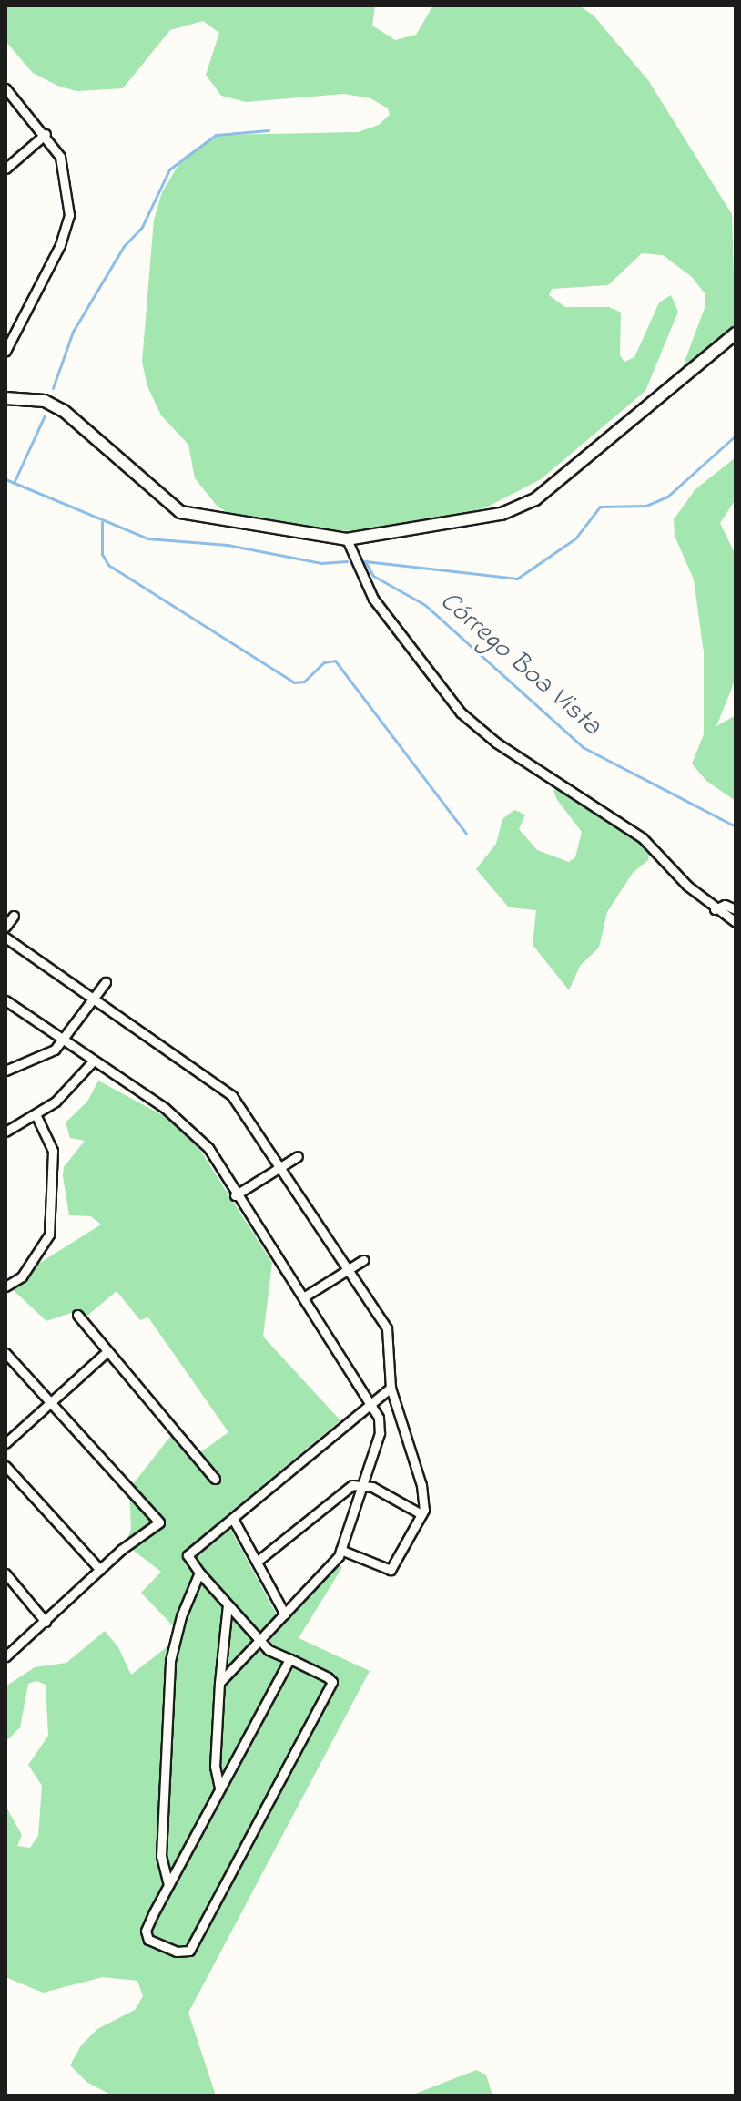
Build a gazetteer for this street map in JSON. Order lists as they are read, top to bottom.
{
  "water": ["Córrego Boa Vista"]
}
